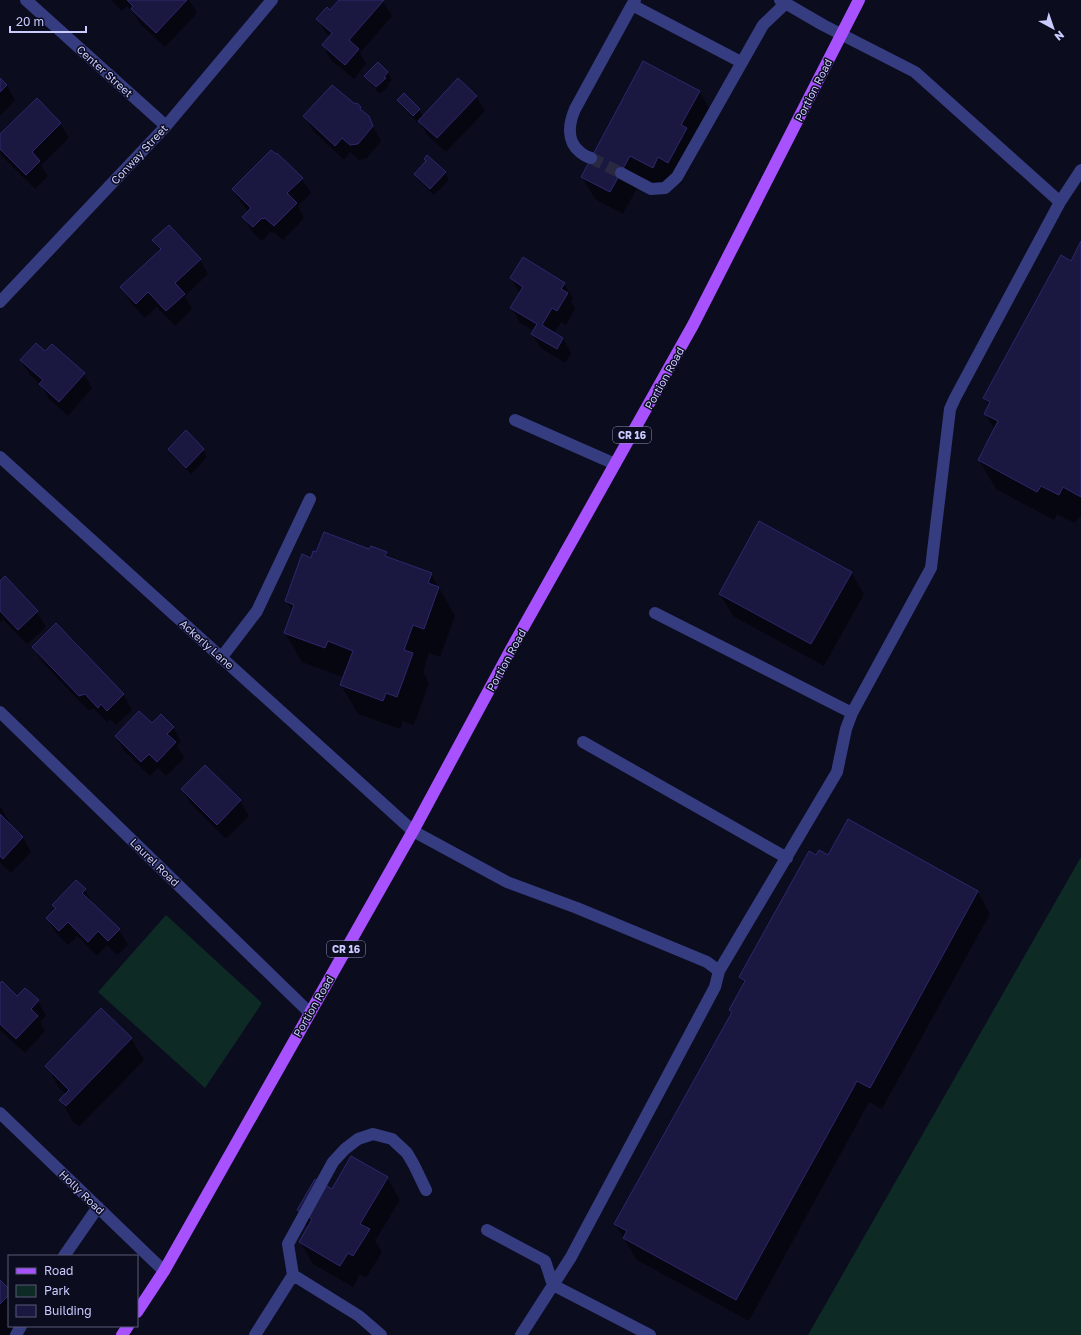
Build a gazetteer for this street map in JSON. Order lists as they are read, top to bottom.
{
  "streets": {
    "main road": ["Portion Road", "CR 16"],
    "street": [
      "Center Street",
      "Conway Street",
      "Ackerly Lane",
      "Laurel Road",
      "Holly Road"
    ]
  },
  "crossings": [
    ["Center Street", "Conway Street"],
    ["Portion Road", "Ackerly Lane"],
    ["Portion Road", "Laurel Road"],
    ["Portion Road", "Holly Road"]
  ],
  "legend": ["Road", "Park", "Building"],
  "scale_bar": "20 m",
  "north": "bottom right"
}
